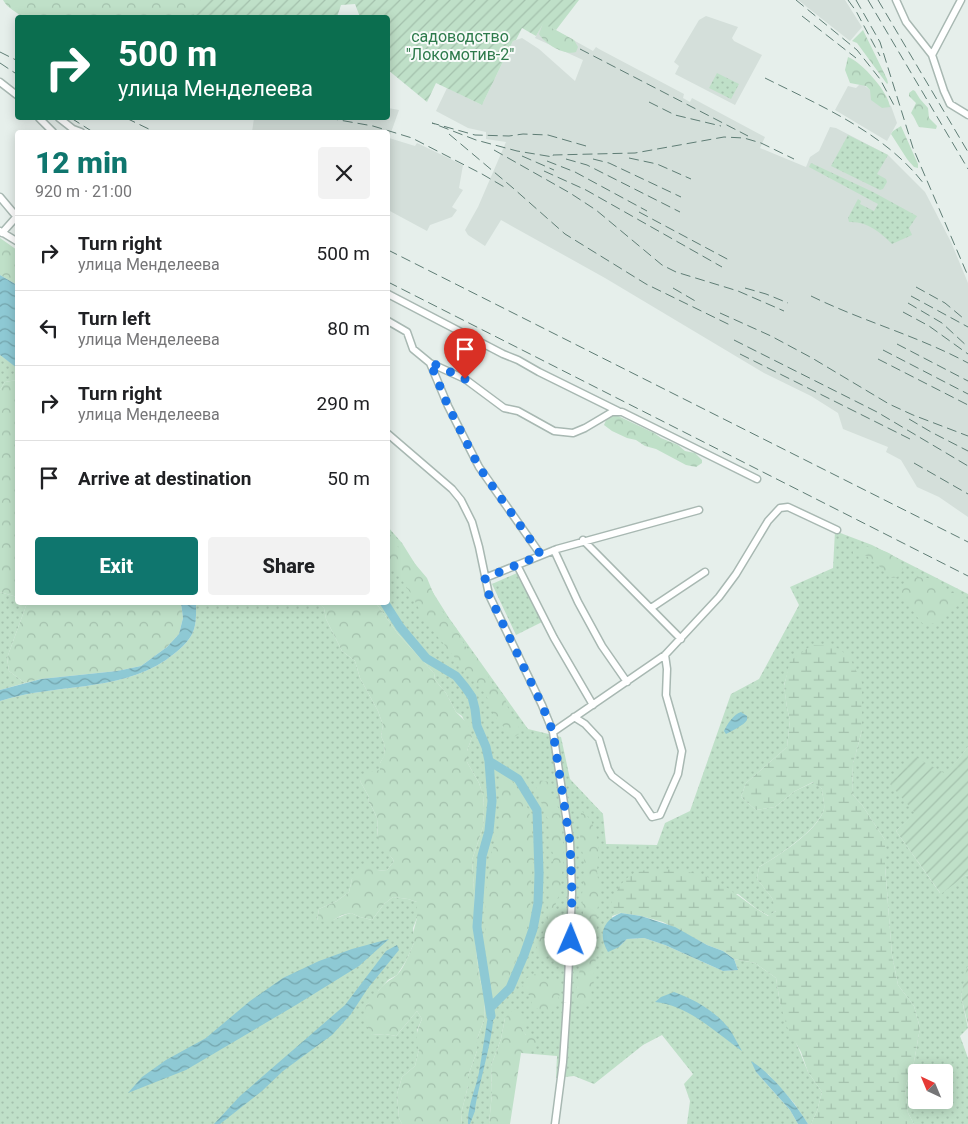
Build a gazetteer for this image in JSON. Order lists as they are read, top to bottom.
{
  "parks": ["садоводство \"Локомотив-2\""],
  "north": "top left",
  "page": {
    "turn": ["500 m", "улица Менделеева"],
    "heading": ["12 min", "920 m · 21:00"],
    "list": [
      {
        "name": "Turn right",
        "note": "улица Менделеева",
        "value": "500 m"
      },
      {
        "name": "Turn left",
        "note": "улица Менделеева",
        "value": "80 m"
      },
      {
        "name": "Turn right",
        "note": "улица Менделеева",
        "value": "290 m"
      },
      {
        "name": "Arrive at destination",
        "value": "50 m"
      }
    ],
    "buttons": ["Exit", "Share"]
  }
}
